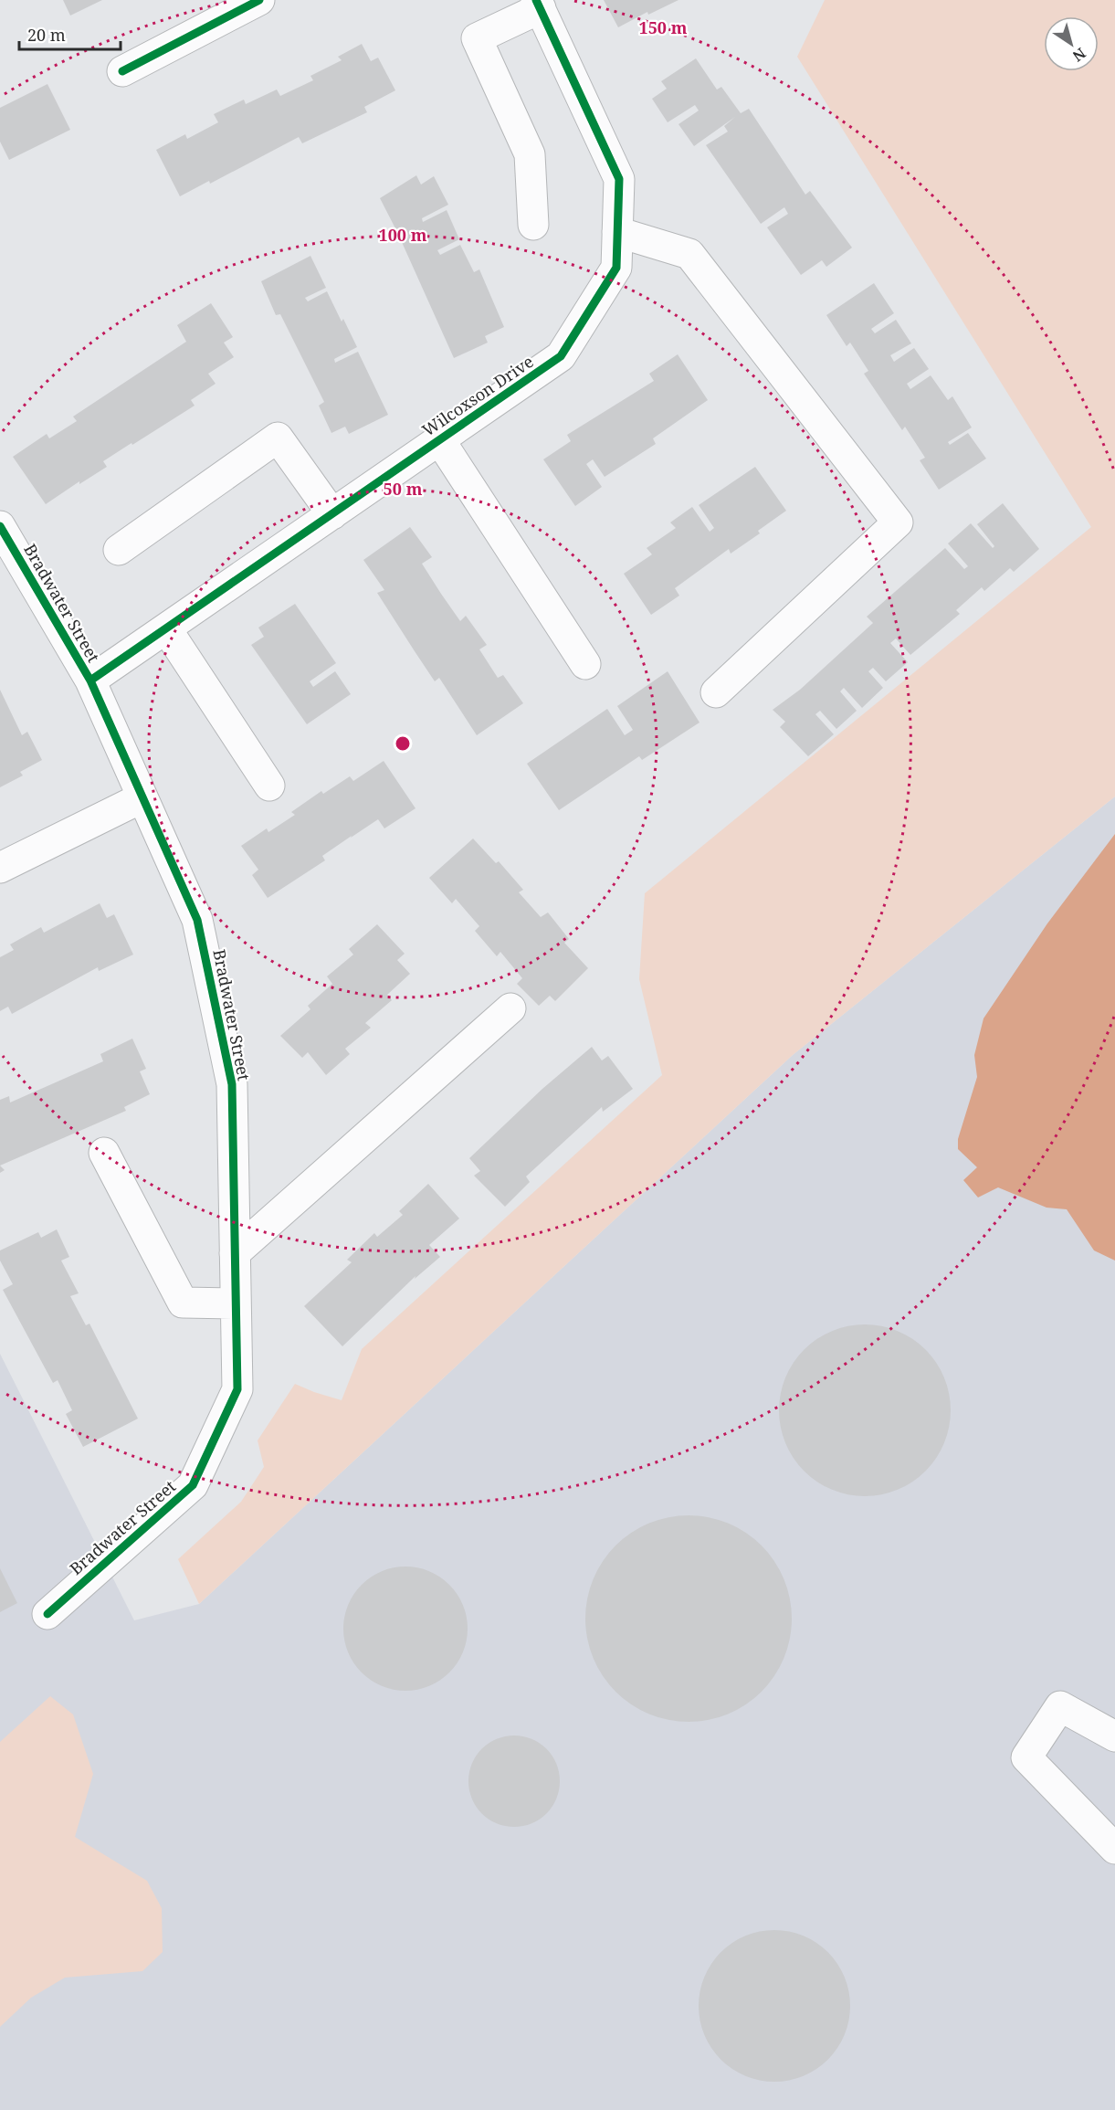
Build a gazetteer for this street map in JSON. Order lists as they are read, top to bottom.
{
  "streets": {
    "street": ["Wilcoxson Drive", "Bradwater Street"]
  },
  "crossings": [
    ["Wilcoxson Drive", "Bradwater Street"]
  ],
  "scale_bar": "20 m",
  "north": "bottom right",
  "rings": ["150 m", "100 m", "50 m"]
}
